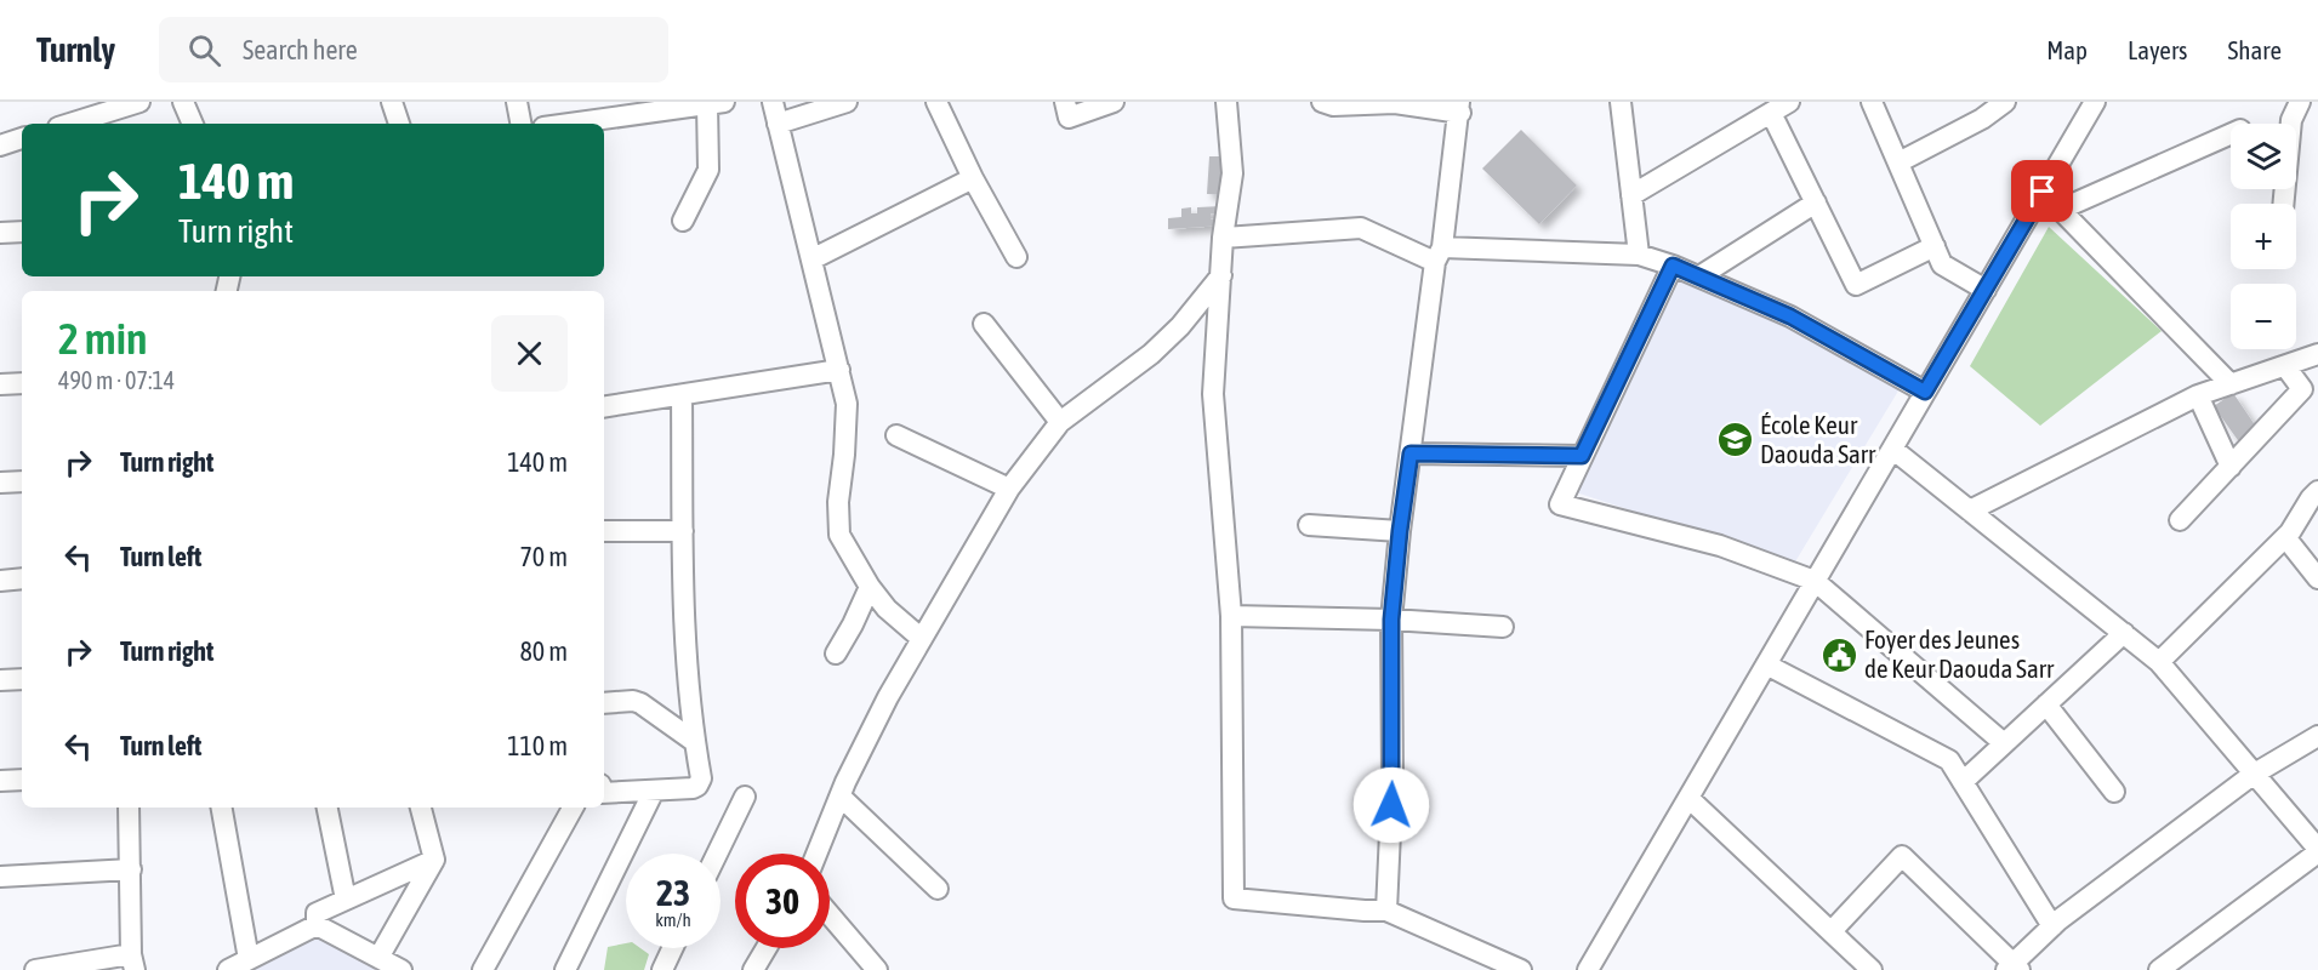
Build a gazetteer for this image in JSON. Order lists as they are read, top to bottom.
{
  "places": {
    "school or university": ["École Keur Daouda Sarr"],
    "public building": ["Foyer des Jeunes de Keur Daouda Sarr"]
  },
  "page": {
    "header": "Turnly",
    "search": "Search here",
    "nav": ["Map", "Layers", "Share"],
    "map_buttons": ["+", "−"],
    "turn": ["140 m", "Turn right"],
    "heading": ["2 min", "490 m · 07:14"],
    "list": [
      {
        "name": "Turn right",
        "value": "140 m"
      },
      {
        "name": "Turn left",
        "value": "70 m"
      },
      {
        "name": "Turn right",
        "value": "80 m"
      },
      {
        "name": "Turn left",
        "value": "110 m"
      }
    ],
    "speed": "23 km/h",
    "limit": "30"
  }
}
